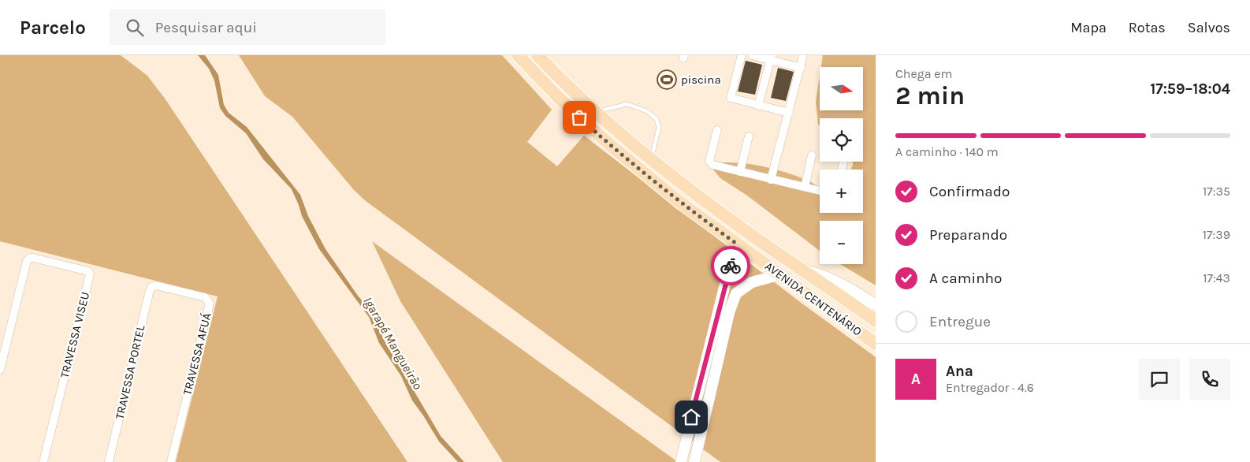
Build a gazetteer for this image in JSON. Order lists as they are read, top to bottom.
{
  "streets": {
    "main road": ["AVENIDA CENTENÁRIO"],
    "street": ["TRAVESSA VISEU", "TRAVESSA AFUÁ", "TRAVESSA PORTEL"]
  },
  "crossings": [
    ["TRAVESSA AFUÁ", "TRAVESSA PORTEL"]
  ],
  "water": ["Igarapé Mangueirão"],
  "places": {
    "sports": ["piscina"]
  },
  "north": "right",
  "page": {
    "header": "Parcelo",
    "search": "Pesquisar aqui",
    "nav": ["Mapa", "Rotas", "Salvos"],
    "heading": ["2 min", "Chega em", "17:59–18:04"],
    "panel": ["Ana", "Entregador · 4.6"],
    "map_buttons": ["+", "−"],
    "bar": "A caminho · 140 m",
    "list": [
      ["Confirmado", "17:35"],
      ["Preparando", "17:39"],
      ["A caminho", "17:43"],
      "Entregue"
    ],
    "round": "A"
  }
}
